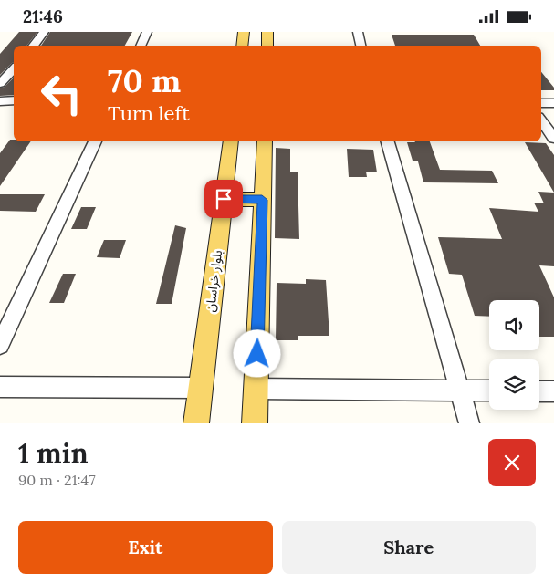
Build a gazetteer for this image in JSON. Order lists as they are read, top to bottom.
{
  "streets": {
    "main road": ["بلوار خراسان"]
  },
  "page": {
    "status": "21:46",
    "turn": ["70 m", "Turn left"],
    "heading": ["1 min", "90 m · 21:47"],
    "buttons": ["Exit", "Share"]
  }
}
